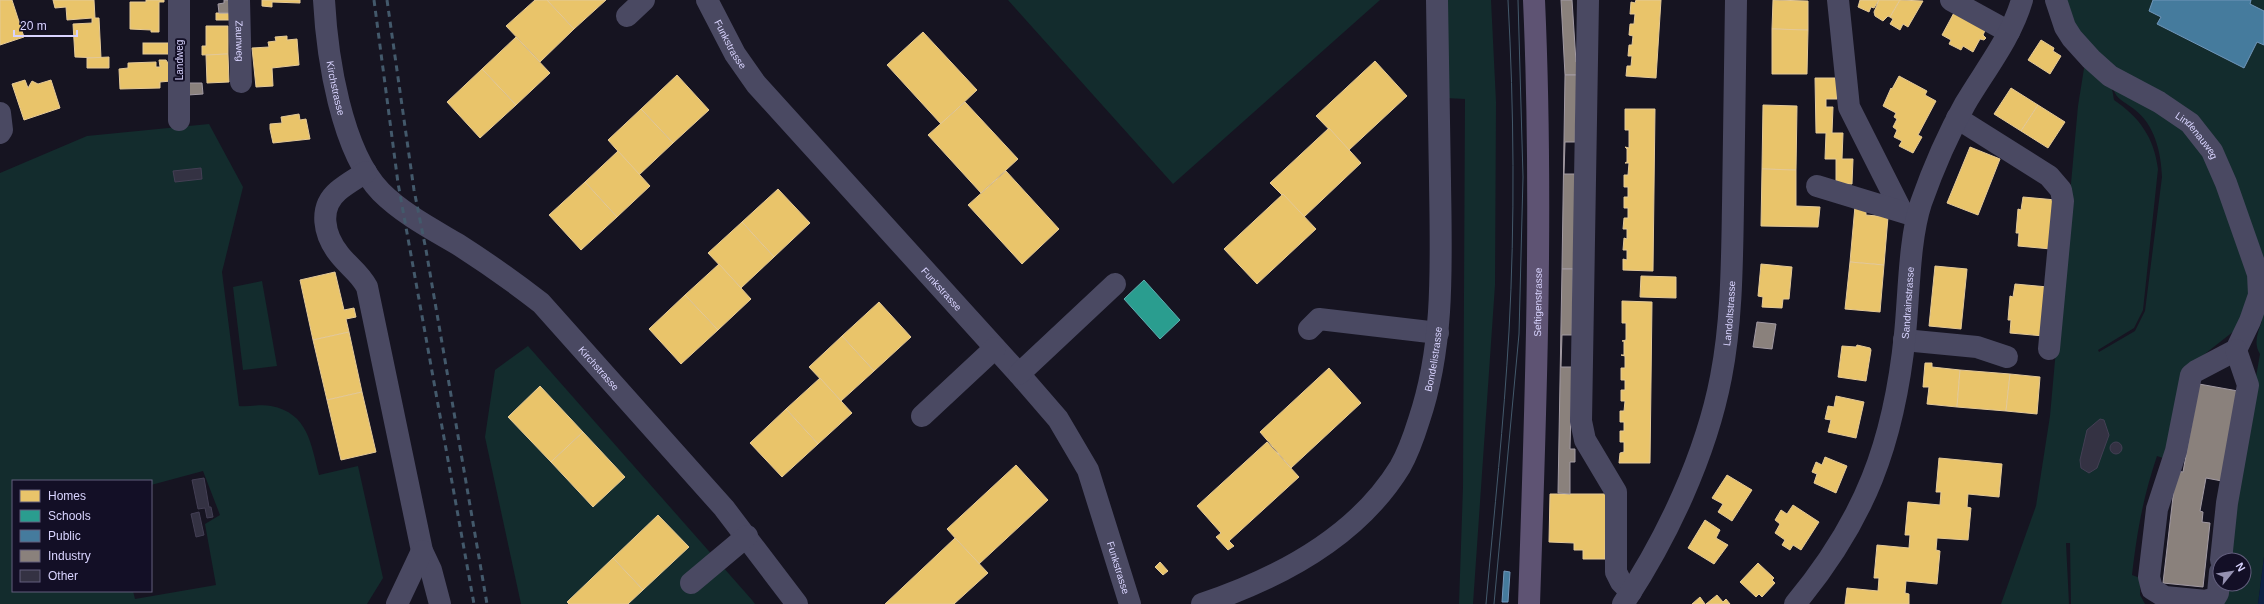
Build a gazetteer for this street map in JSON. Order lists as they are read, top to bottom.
{
  "streets": {
    "main road": ["Seftigenstrasse"],
    "street": [
      "Zaunweg",
      "Funkstrasse",
      "Landweg",
      "Kirchstrasse",
      "Lindenauweg",
      "Sandrainstrasse",
      "Landoltstrasse",
      "Bondelistrasse"
    ]
  },
  "legend": [
    "Homes",
    "Schools",
    "Public",
    "Industry",
    "Other"
  ],
  "scale_bar": "20 m",
  "north": "top right"
}
